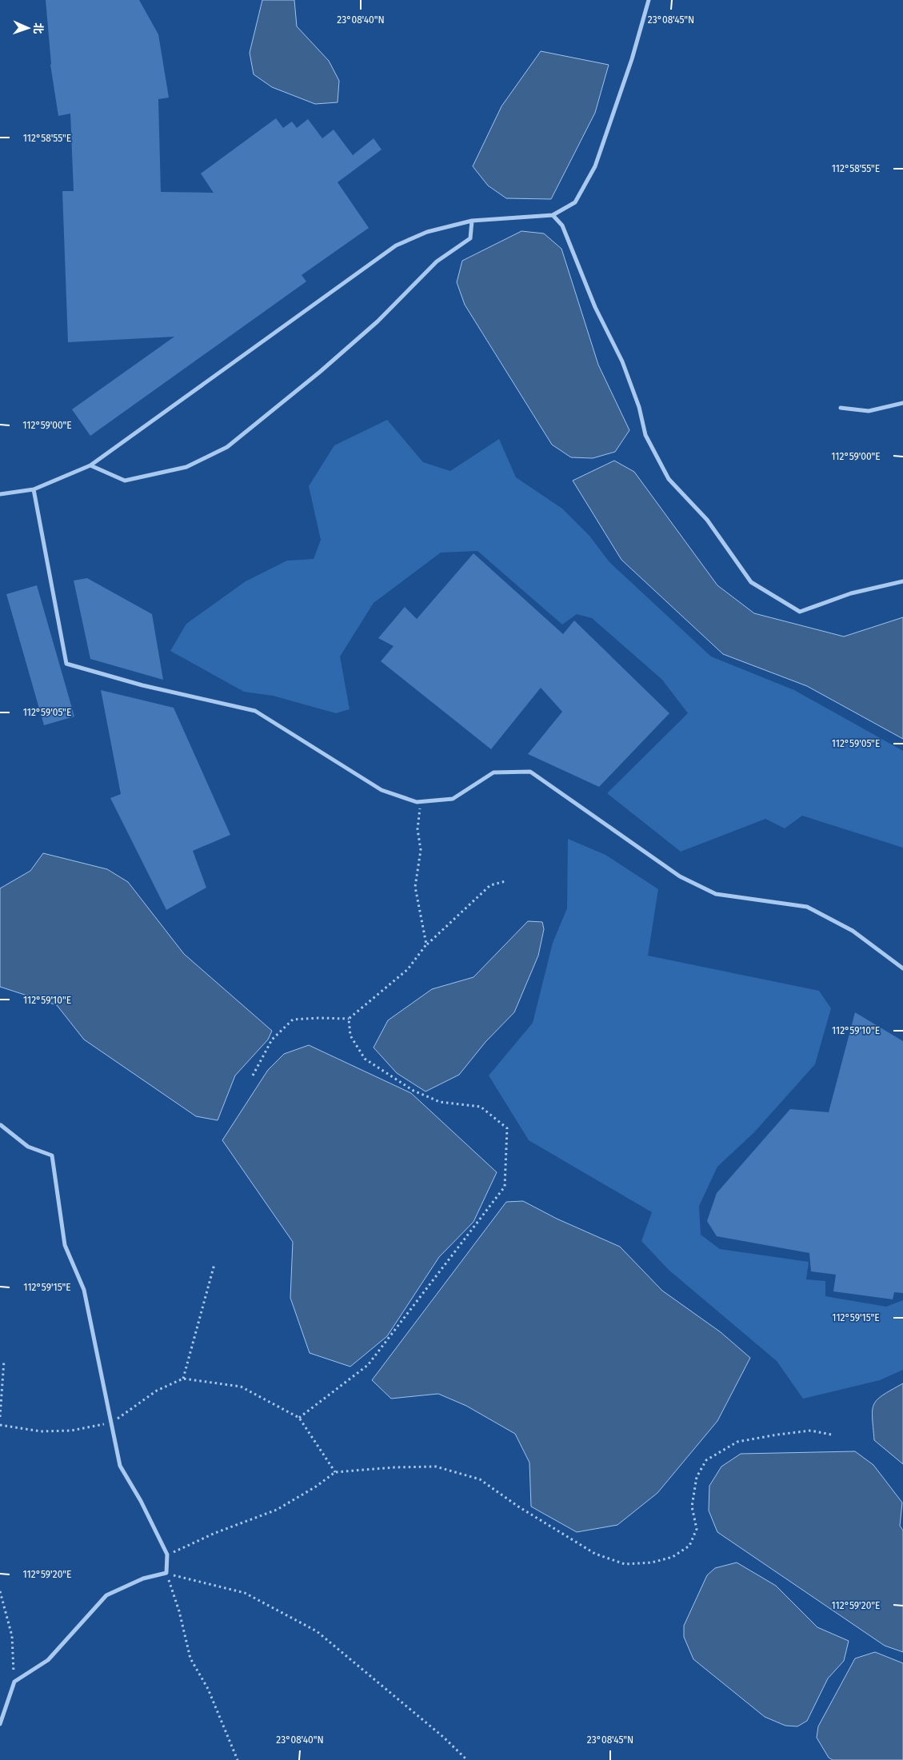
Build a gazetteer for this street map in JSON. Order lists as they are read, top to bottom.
{
  "north": "right",
  "coordinates": [
    "23°08'40\"N",
    "23°08'45\"N",
    "112°58'55\"E",
    "112°59'00\"E",
    "112°59'05\"E",
    "112°59'10\"E",
    "112°59'15\"E",
    "112°59'20\"E"
  ]
}
